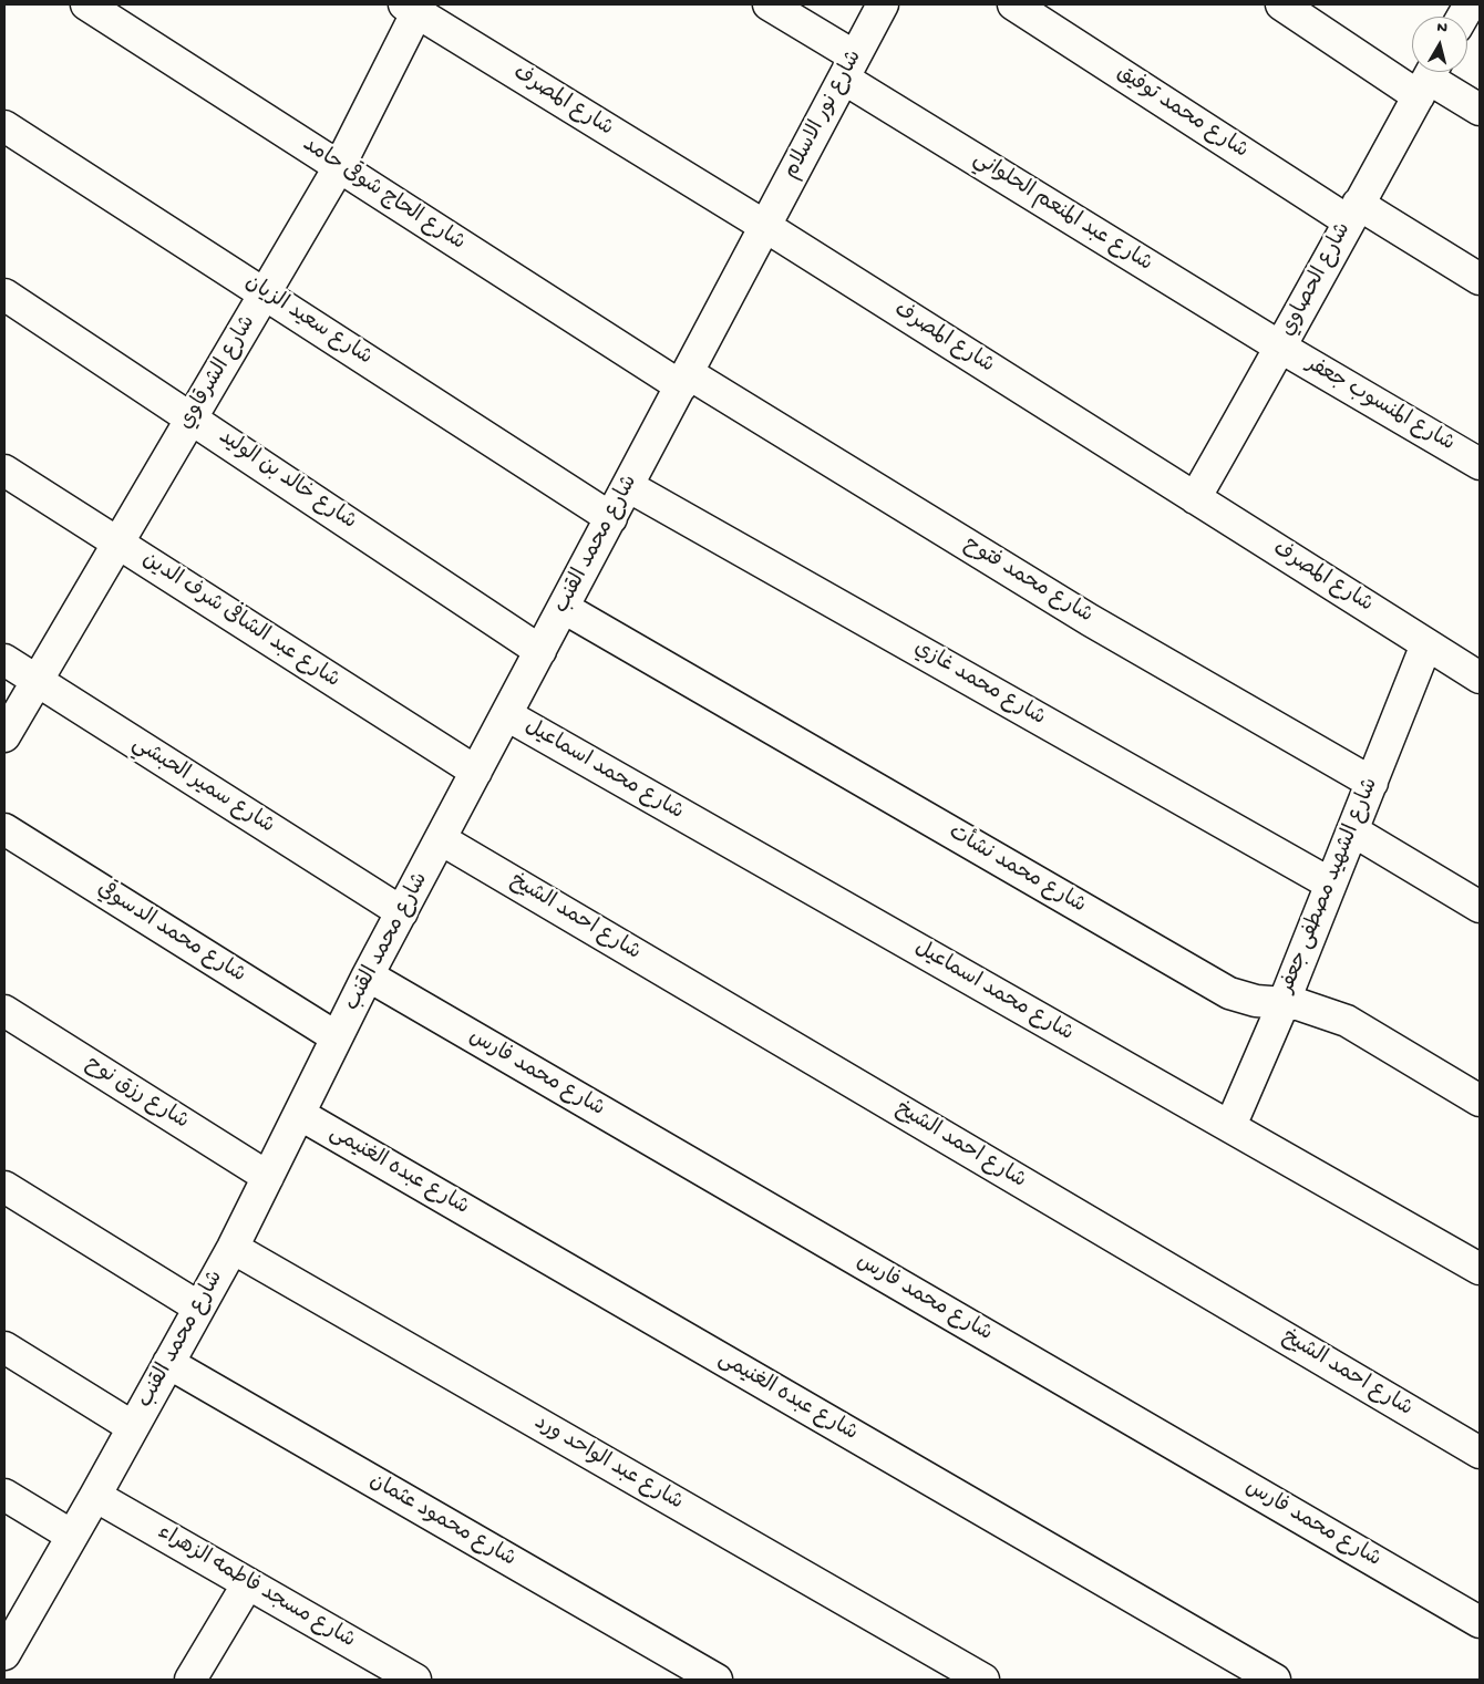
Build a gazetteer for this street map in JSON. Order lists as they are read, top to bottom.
{
  "streets": {
    "street": [
      "شارع المصرف",
      "شارع محمد توفيق",
      "شارع نور الاسلام",
      "شارع الحاج شوقى حامد",
      "شارع عبد المنعم الحلواني",
      "شارع الحصاوي",
      "شارع سعيد الزيان",
      "شارع الشرقاوي",
      "شارع المنسوب جعفر",
      "شارع خالد بن الوليد",
      "شارع محمد القنب",
      "شارع محمد فتوح",
      "شارع عبد الشافى شرف الدين",
      "شارع محمد غازي",
      "شارع محمد اسماعيل",
      "شارع سمير الحبشي",
      "شارع محمد نشأت",
      "شارع الشهيد مصطفى جعفر",
      "شارع احمد الشيخ",
      "شارع محمد الدسوقي",
      "شارع محمد فارس",
      "شارع رزق نوح",
      "شارع عبده الغنيمى",
      "شارع عبد الواحد ورد",
      "شارع محمود عثمان",
      "شارع مسجد فاطمه الزهراء"
    ]
  },
  "crossings": [
    ["شارع المصرف", "شارع نور الاسلام"],
    ["شارع المصرف", "شارع الحصاوي"],
    ["شارع المصرف", "شارع الشرقاوي"],
    ["شارع المصرف", "شارع محمد القنب"],
    ["شارع المصرف", "شارع الشهيد مصطفى جعفر"],
    ["شارع محمد توفيق", "شارع الحصاوي"],
    ["شارع نور الاسلام", "شارع عبد المنعم الحلواني"],
    ["شارع نور الاسلام", "شارع محمد القنب"],
    ["شارع الحاج شوقى حامد", "شارع الشرقاوي"],
    ["شارع الحاج شوقى حامد", "شارع محمد القنب"],
    ["شارع الحاج شوقى حامد", "شارع محمد فتوح"],
    ["شارع عبد المنعم الحلواني", "شارع الحصاوي"],
    ["شارع عبد المنعم الحلواني", "شارع المنسوب جعفر"],
    ["شارع الحصاوي", "شارع المنسوب جعفر"],
    ["شارع سعيد الزيان", "شارع الشرقاوي"],
    ["شارع سعيد الزيان", "شارع محمد القنب"],
    ["شارع الشرقاوي", "شارع خالد بن الوليد"],
    ["شارع الشرقاوي", "شارع عبد الشافى شرف الدين"],
    ["شارع الشرقاوي", "شارع سمير الحبشي"],
    ["شارع خالد بن الوليد", "شارع محمد القنب"],
    ["شارع محمد القنب", "شارع محمد فتوح"],
    ["شارع محمد القنب", "شارع عبد الشافى شرف الدين"],
    ["شارع محمد القنب", "شارع محمد غازي"],
    ["شارع محمد القنب", "شارع محمد اسماعيل"],
    ["شارع محمد القنب", "شارع سمير الحبشي"],
    ["شارع محمد القنب", "شارع محمد نشأت"],
    ["شارع محمد القنب", "شارع احمد الشيخ"],
    ["شارع محمد القنب", "شارع محمد الدسوقي"],
    ["شارع محمد القنب", "شارع محمد فارس"],
    ["شارع محمد القنب", "شارع رزق نوح"],
    ["شارع محمد القنب", "شارع عبده الغنيمى"],
    ["شارع محمد القنب", "شارع عبد الواحد ورد"],
    ["شارع محمد القنب", "شارع محمود عثمان"],
    ["شارع محمد القنب", "شارع مسجد فاطمه الزهراء"],
    ["شارع محمد فتوح", "شارع الشهيد مصطفى جعفر"],
    ["شارع محمد غازي", "شارع الشهيد مصطفى جعفر"],
    ["شارع محمد اسماعيل", "شارع الشهيد مصطفى جعفر"],
    ["شارع محمد نشأت", "شارع الشهيد مصطفى جعفر"]
  ],
  "north": "top"
}
